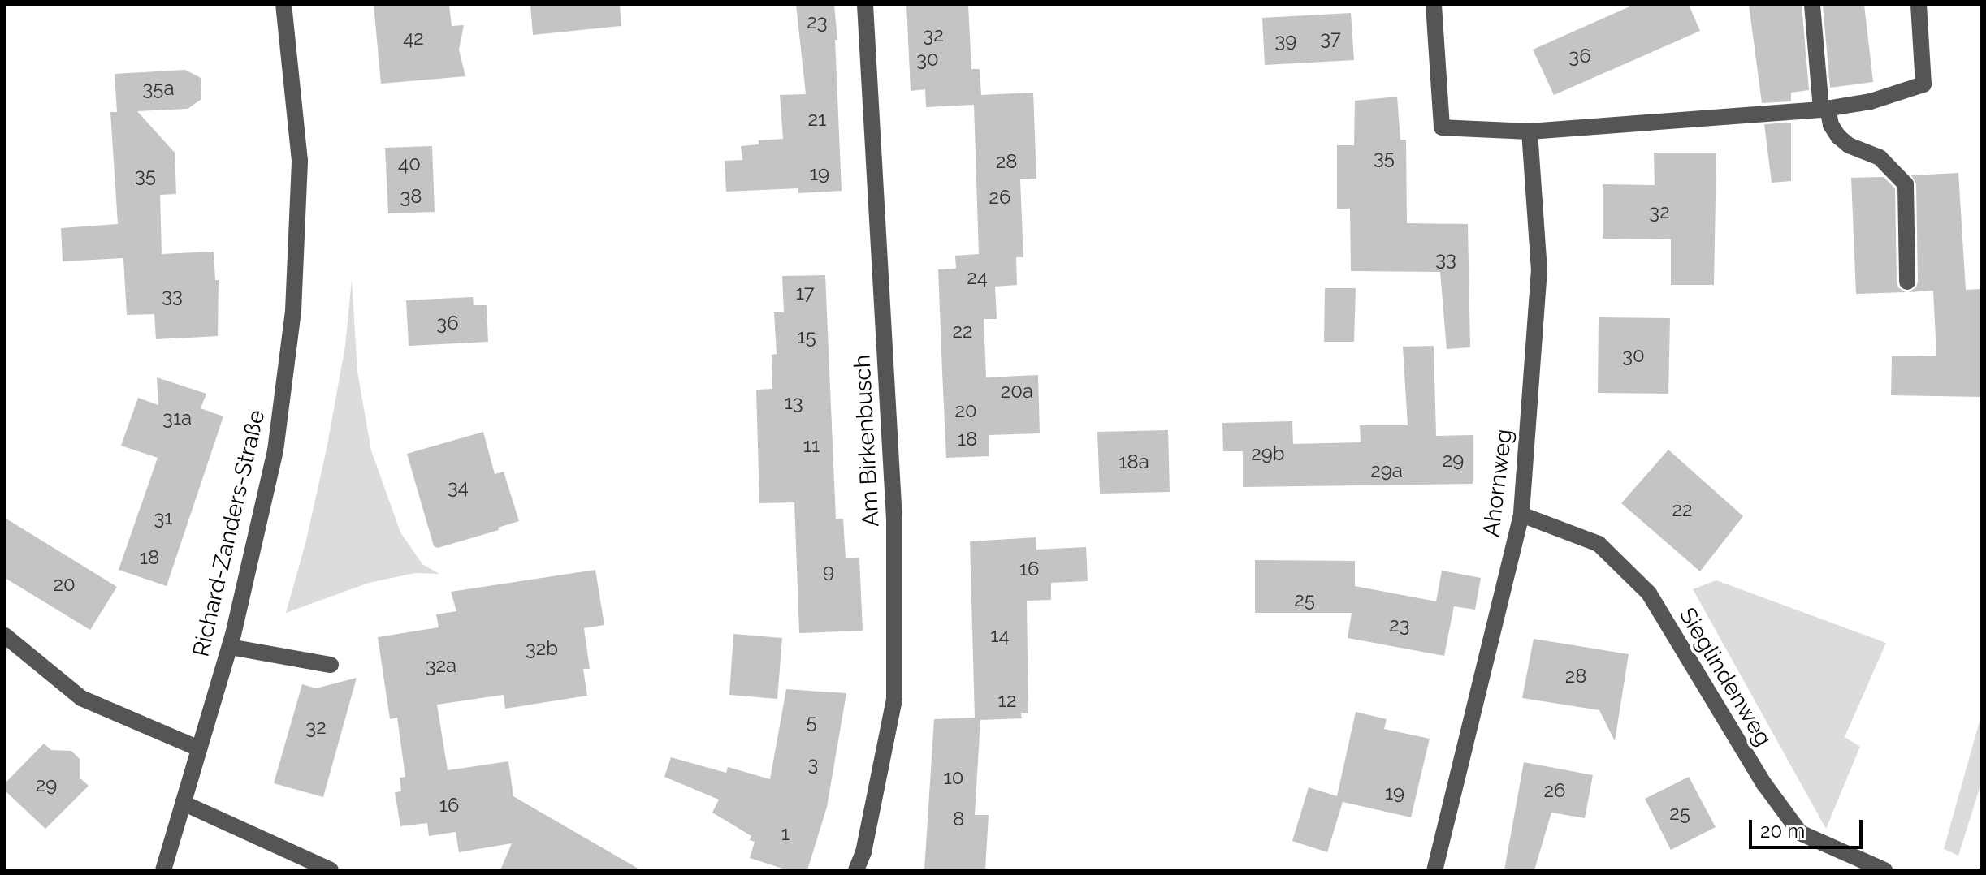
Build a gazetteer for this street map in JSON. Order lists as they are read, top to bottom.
{
  "streets": {
    "street": [
      "Am Birkenbusch",
      "Ahornweg",
      "Richard-Zanders-Straße",
      "Sieglindenweg"
    ]
  },
  "crossings": [
    ["Ahornweg", "Sieglindenweg"]
  ],
  "house_numbers": [
    "23",
    "32",
    "42",
    "37",
    "39",
    "36",
    "30",
    "35a",
    "21",
    "35",
    "28",
    "40",
    "19",
    "35",
    "38",
    "26",
    "32",
    "33",
    "24",
    "17",
    "33",
    "36",
    "22",
    "15",
    "30",
    "20a",
    "13",
    "20",
    "31a",
    "18",
    "11",
    "29b",
    "29",
    "18a",
    "29a",
    "34",
    "22",
    "31",
    "18",
    "16",
    "9",
    "20",
    "25",
    "23",
    "14",
    "32b",
    "32a",
    "28",
    "12",
    "5",
    "32",
    "3",
    "10",
    "29",
    "26",
    "19",
    "16",
    "25",
    "8",
    "1"
  ],
  "scale_bar": "20 m"
}
